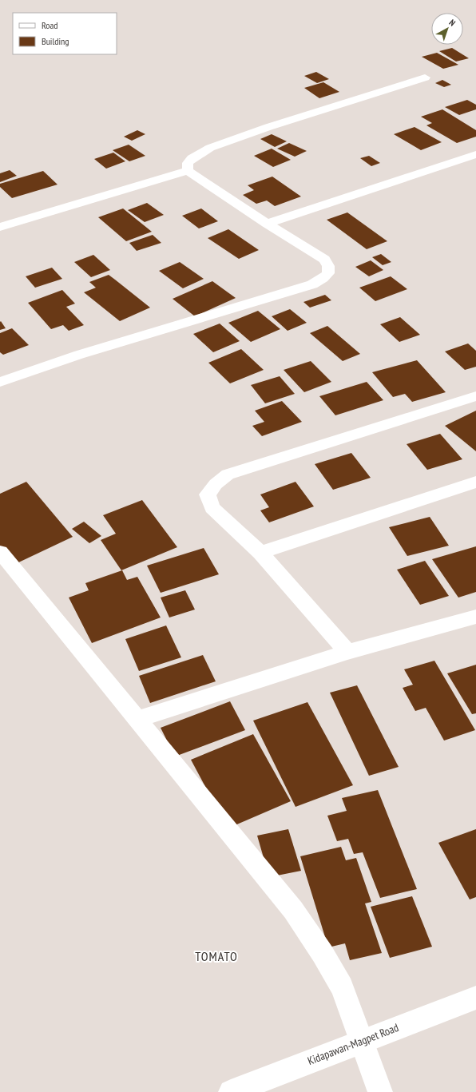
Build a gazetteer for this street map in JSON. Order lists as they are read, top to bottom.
{
  "streets": {
    "street": ["Kidapawan-Magpet Road"]
  },
  "districts": ["TOMATO"],
  "legend": ["Road", "Building"],
  "north": "top right"
}
